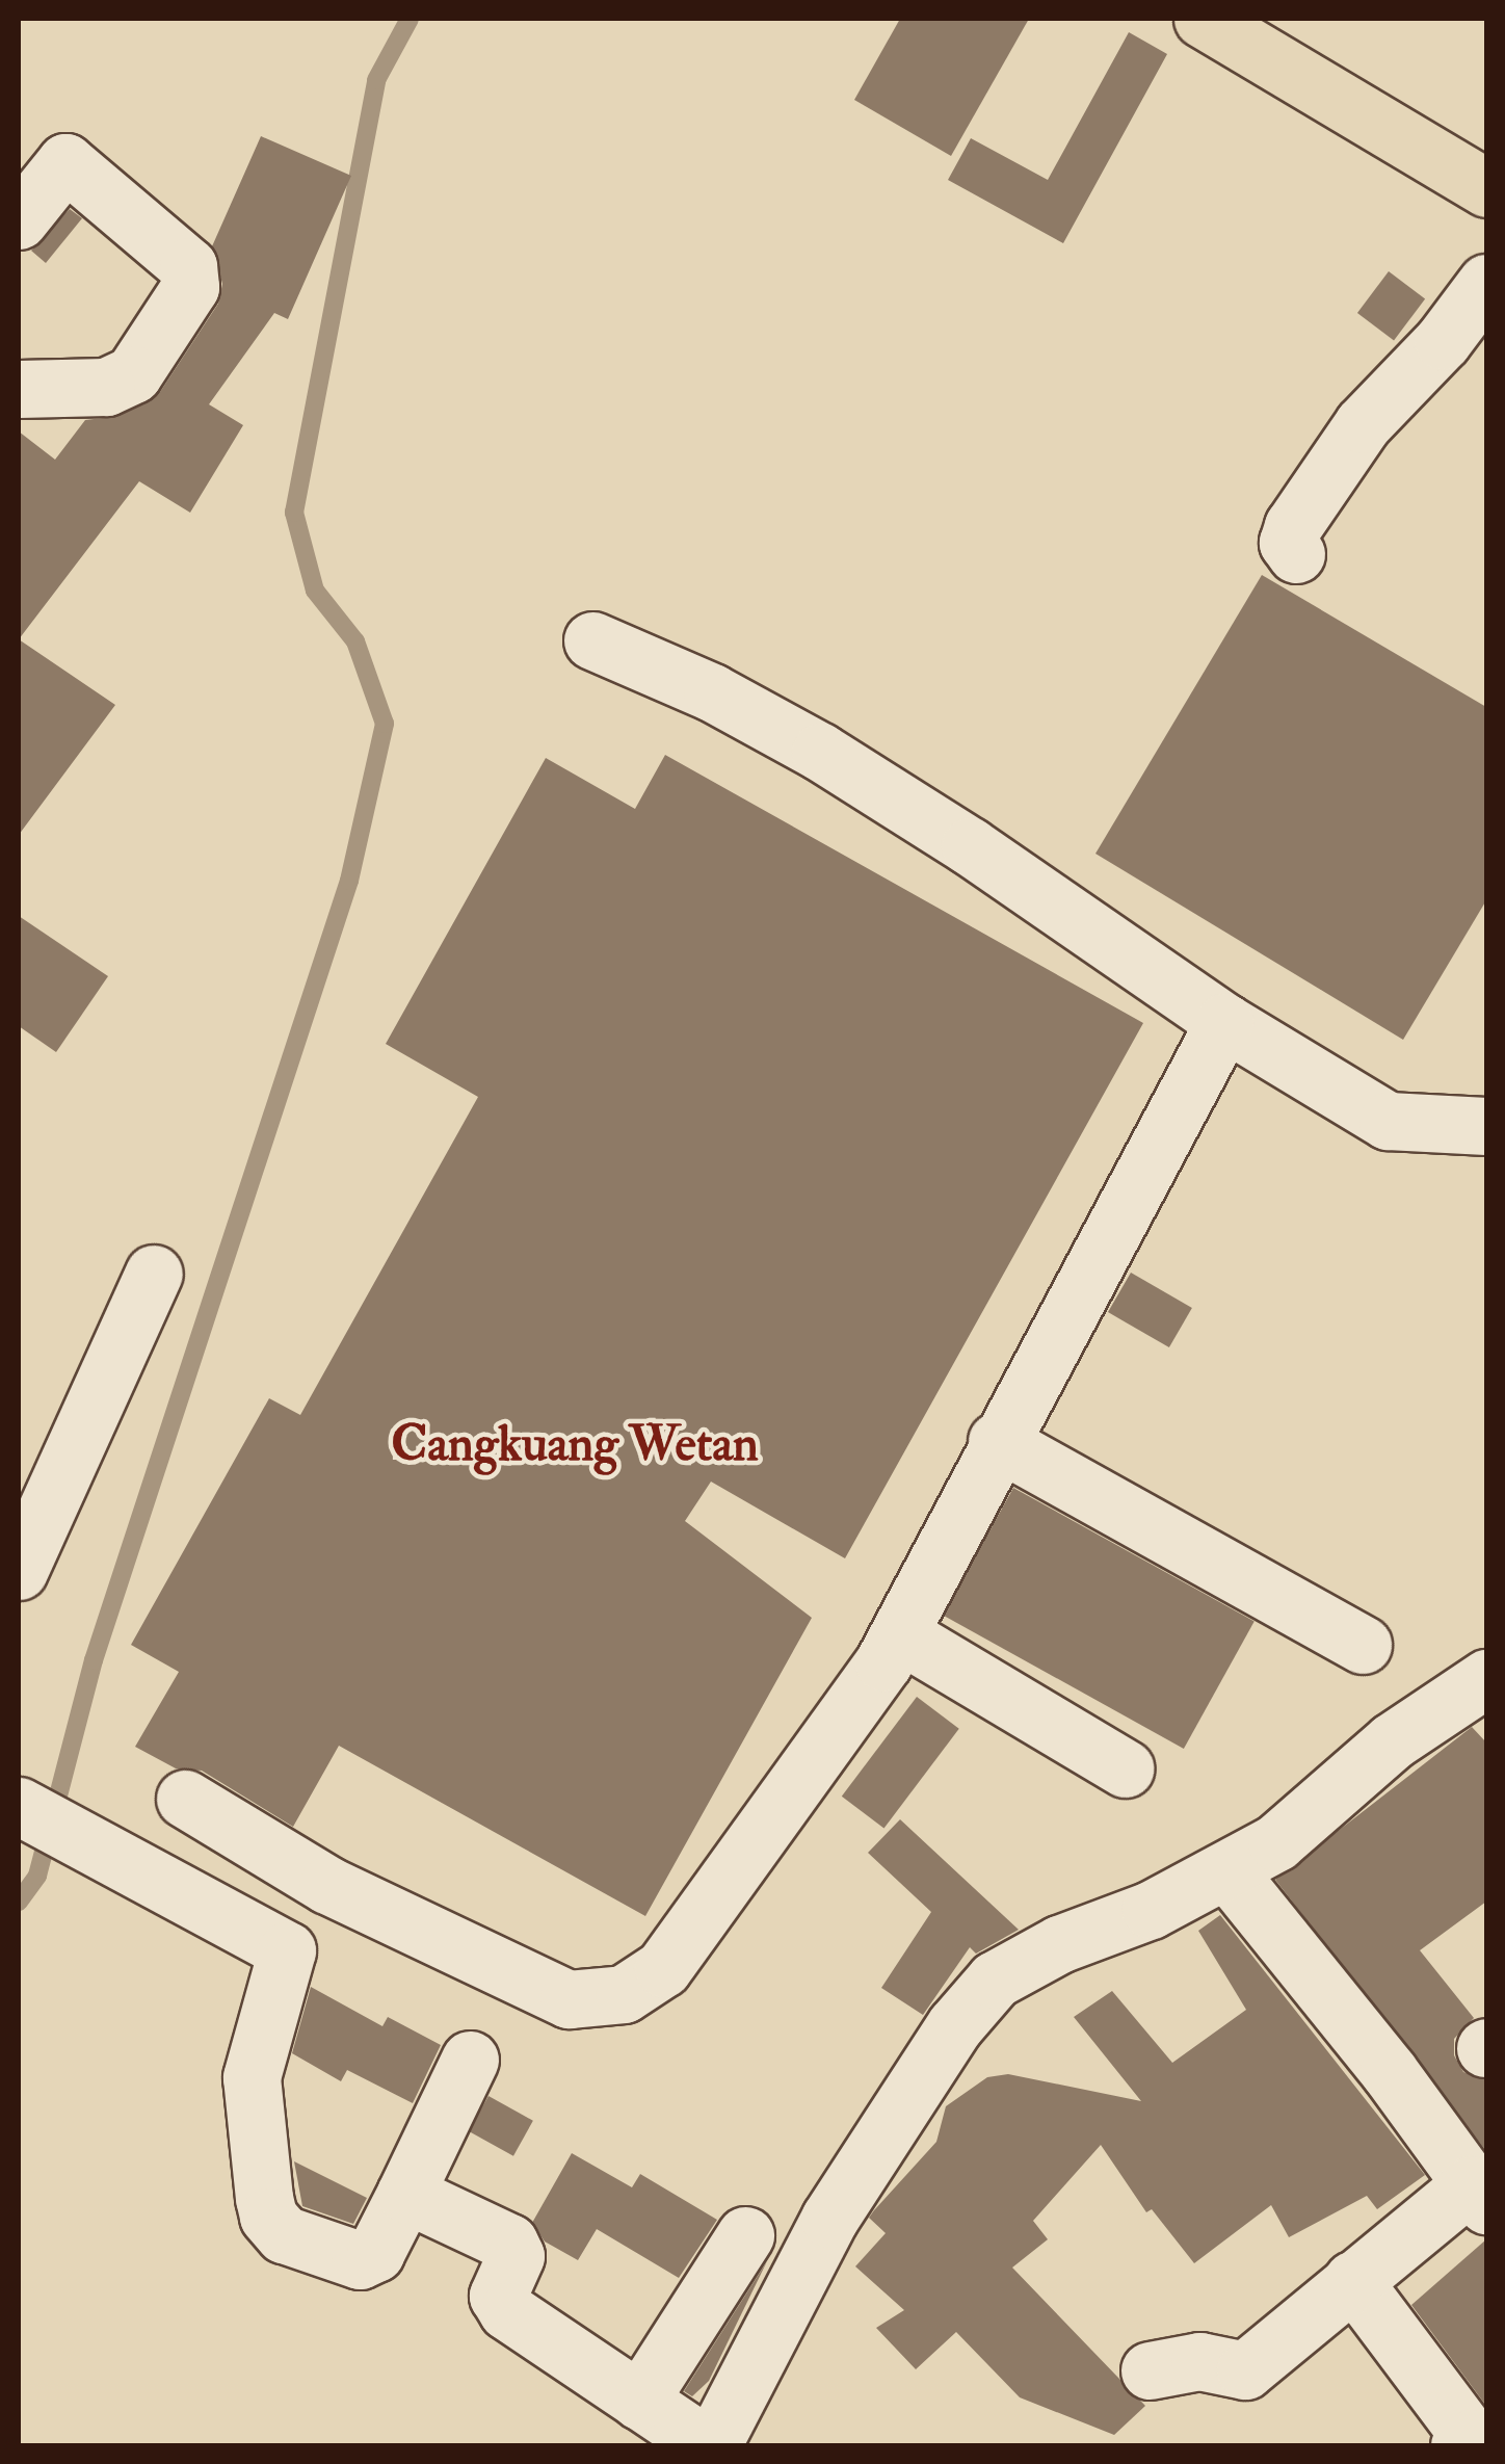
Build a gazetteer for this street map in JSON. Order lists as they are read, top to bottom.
{
  "districts": ["Cangkuang Wetan"]
}
